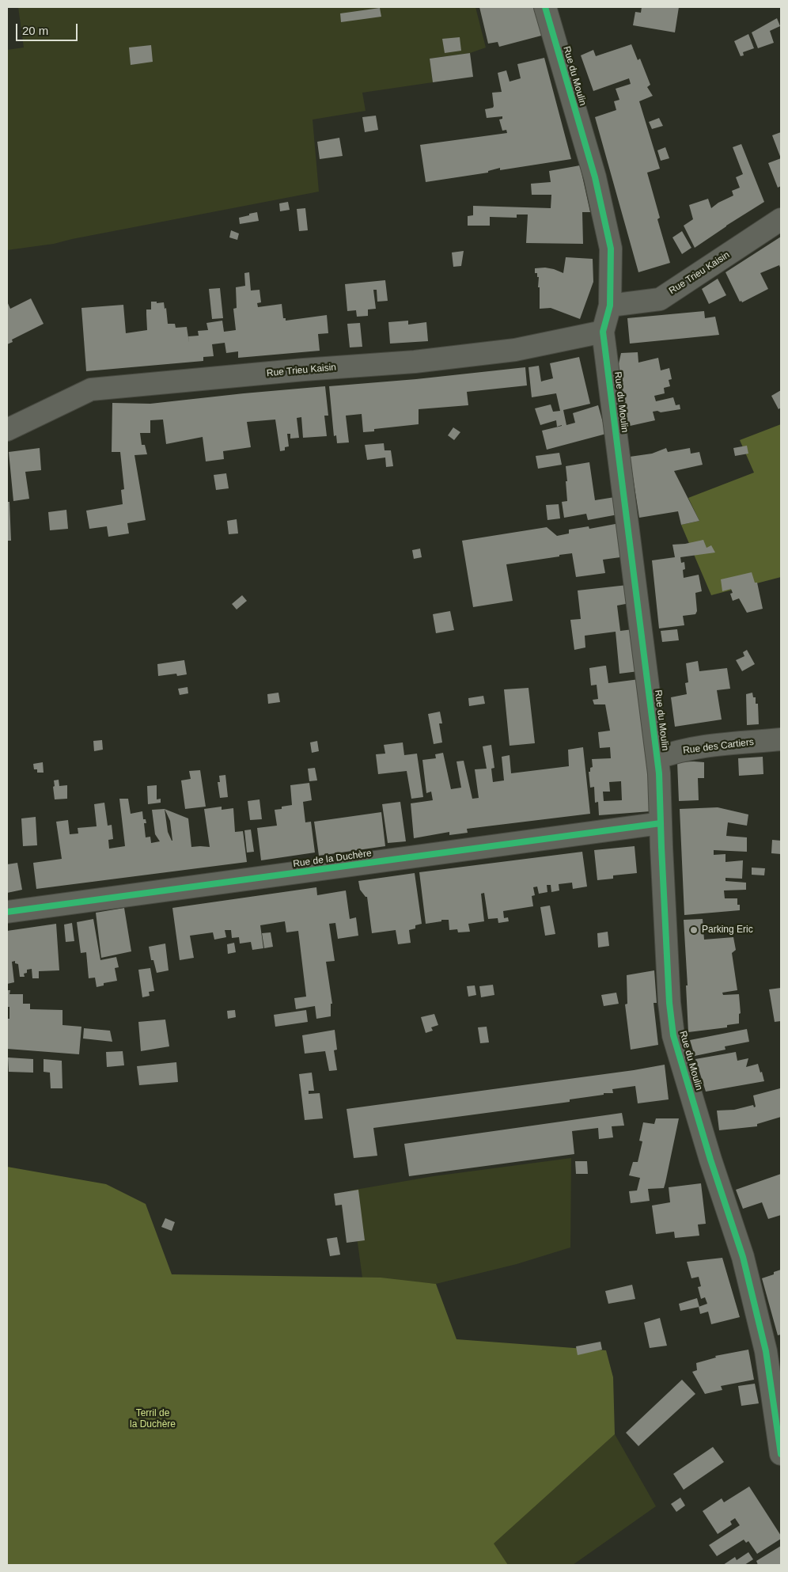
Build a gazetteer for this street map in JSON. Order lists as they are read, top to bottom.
{
  "streets": {
    "street": [
      "Rue du Moulin",
      "Rue Trieu Kaisin",
      "Rue des Cartiers",
      "Rue de la Duchère"
    ]
  },
  "crossings": [
    ["Rue du Moulin", "Rue Trieu Kaisin"],
    ["Rue du Moulin", "Rue des Cartiers"],
    ["Rue du Moulin", "Rue de la Duchère"]
  ],
  "parks": ["Terril de la Duchère"],
  "places": ["Parking Eric"],
  "scale_bar": "20 m"
}
